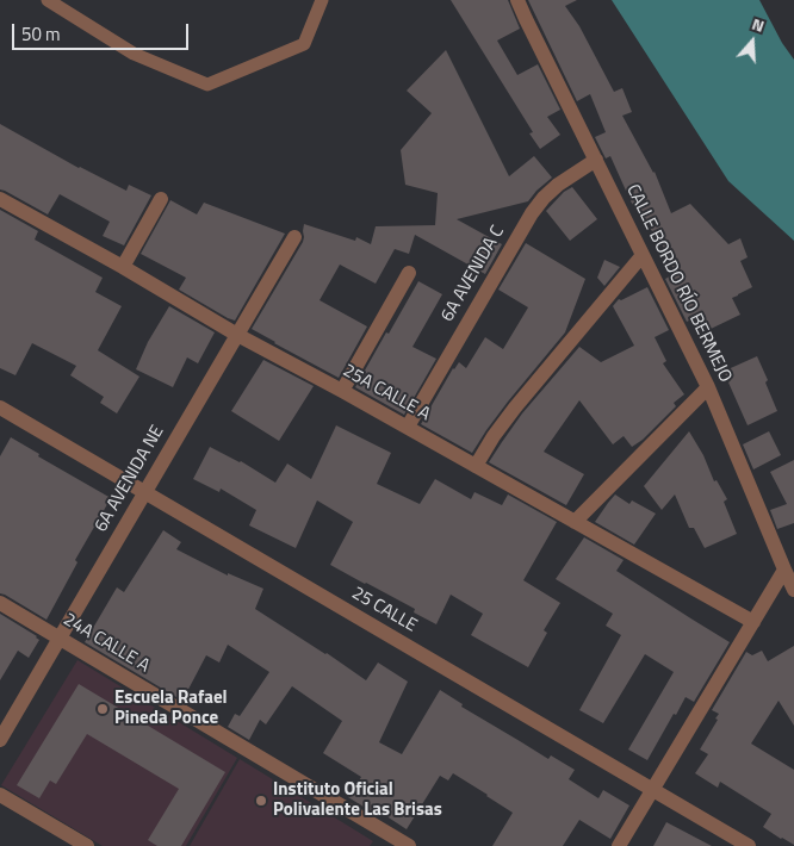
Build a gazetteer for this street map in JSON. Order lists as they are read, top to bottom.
{
  "streets": {
    "street": [
      "6A AVENIDA C",
      "CALLE BORDO RÍO BERMEJO",
      "25A CALLE A",
      "6A AVENIDA NE",
      "25 CALLE",
      "24A CALLE A"
    ]
  },
  "crossings": [
    ["6A AVENIDA C", "CALLE BORDO RÍO BERMEJO"],
    ["6A AVENIDA C", "25A CALLE A"],
    ["25A CALLE A", "6A AVENIDA NE"],
    ["6A AVENIDA NE", "25 CALLE"],
    ["6A AVENIDA NE", "24A CALLE A"]
  ],
  "places": ["Escuela Rafael Pineda Ponce", "Instituto Oficial Polivalente Las Brisas"],
  "scale_bar": "50 m",
  "north": "top"
}
